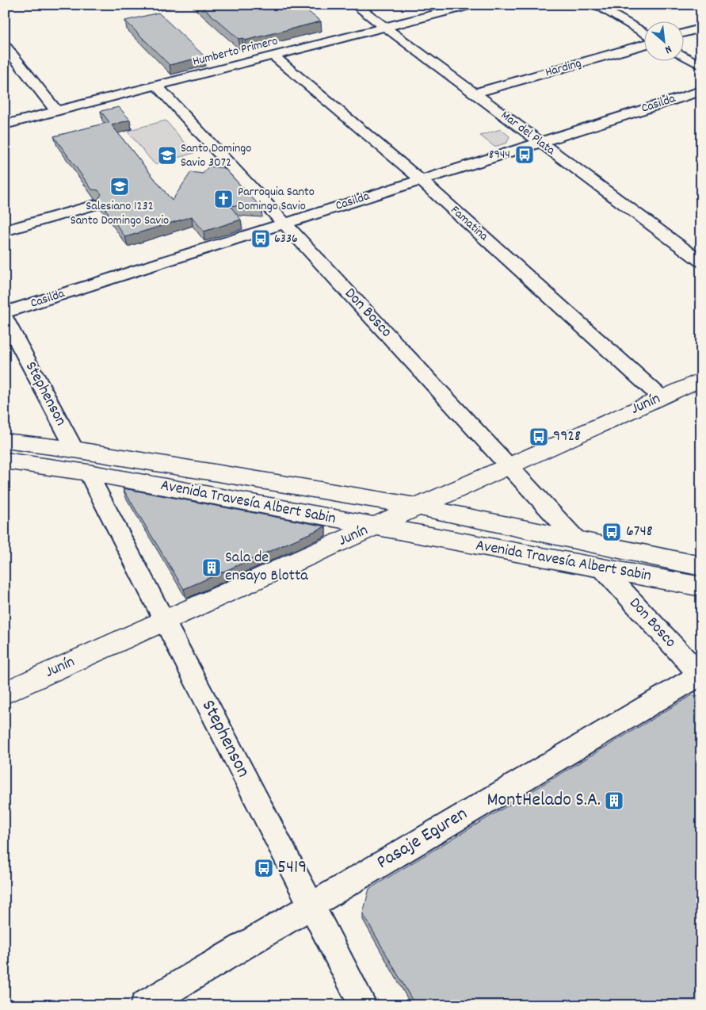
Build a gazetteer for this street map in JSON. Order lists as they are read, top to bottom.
{
  "streets": {
    "main road": ["Junín", "Avenida Travesía Albert Sabin"],
    "street": [
      "Humberto Primero",
      "Harding",
      "Casilda",
      "Mar del Plata",
      "Famatina",
      "Don Bosco",
      "Stephenson",
      "Pasaje Eguren"
    ]
  },
  "crossings": [
    ["Humberto Primero", "Mar del Plata"],
    ["Humberto Primero", "Famatina"],
    ["Humberto Primero", "Don Bosco"],
    ["Harding", "Mar del Plata"],
    ["Casilda", "Mar del Plata"],
    ["Casilda", "Famatina"],
    ["Casilda", "Don Bosco"],
    ["Famatina", "Junín"],
    ["Don Bosco", "Junín"],
    ["Don Bosco", "Avenida Travesía Albert Sabin"],
    ["Don Bosco", "Pasaje Eguren"],
    ["Stephenson", "Junín"],
    ["Stephenson", "Avenida Travesía Albert Sabin"],
    ["Stephenson", "Pasaje Eguren"],
    ["Junín", "Avenida Travesía Albert Sabin"]
  ],
  "places": {
    "bus stop": [
      "8944",
      "6336",
      "9928",
      "6748",
      "5419"
    ],
    "school or university": ["Santo Domingo Savio 3072", "Salesiano 1232 Santo Domingo Savio"],
    "church": ["Parroquia Santo Domingo Savio"],
    "building": ["Sala de ensayo Blotta", "MontHelado S.A."]
  },
  "north": "bottom right"
}
